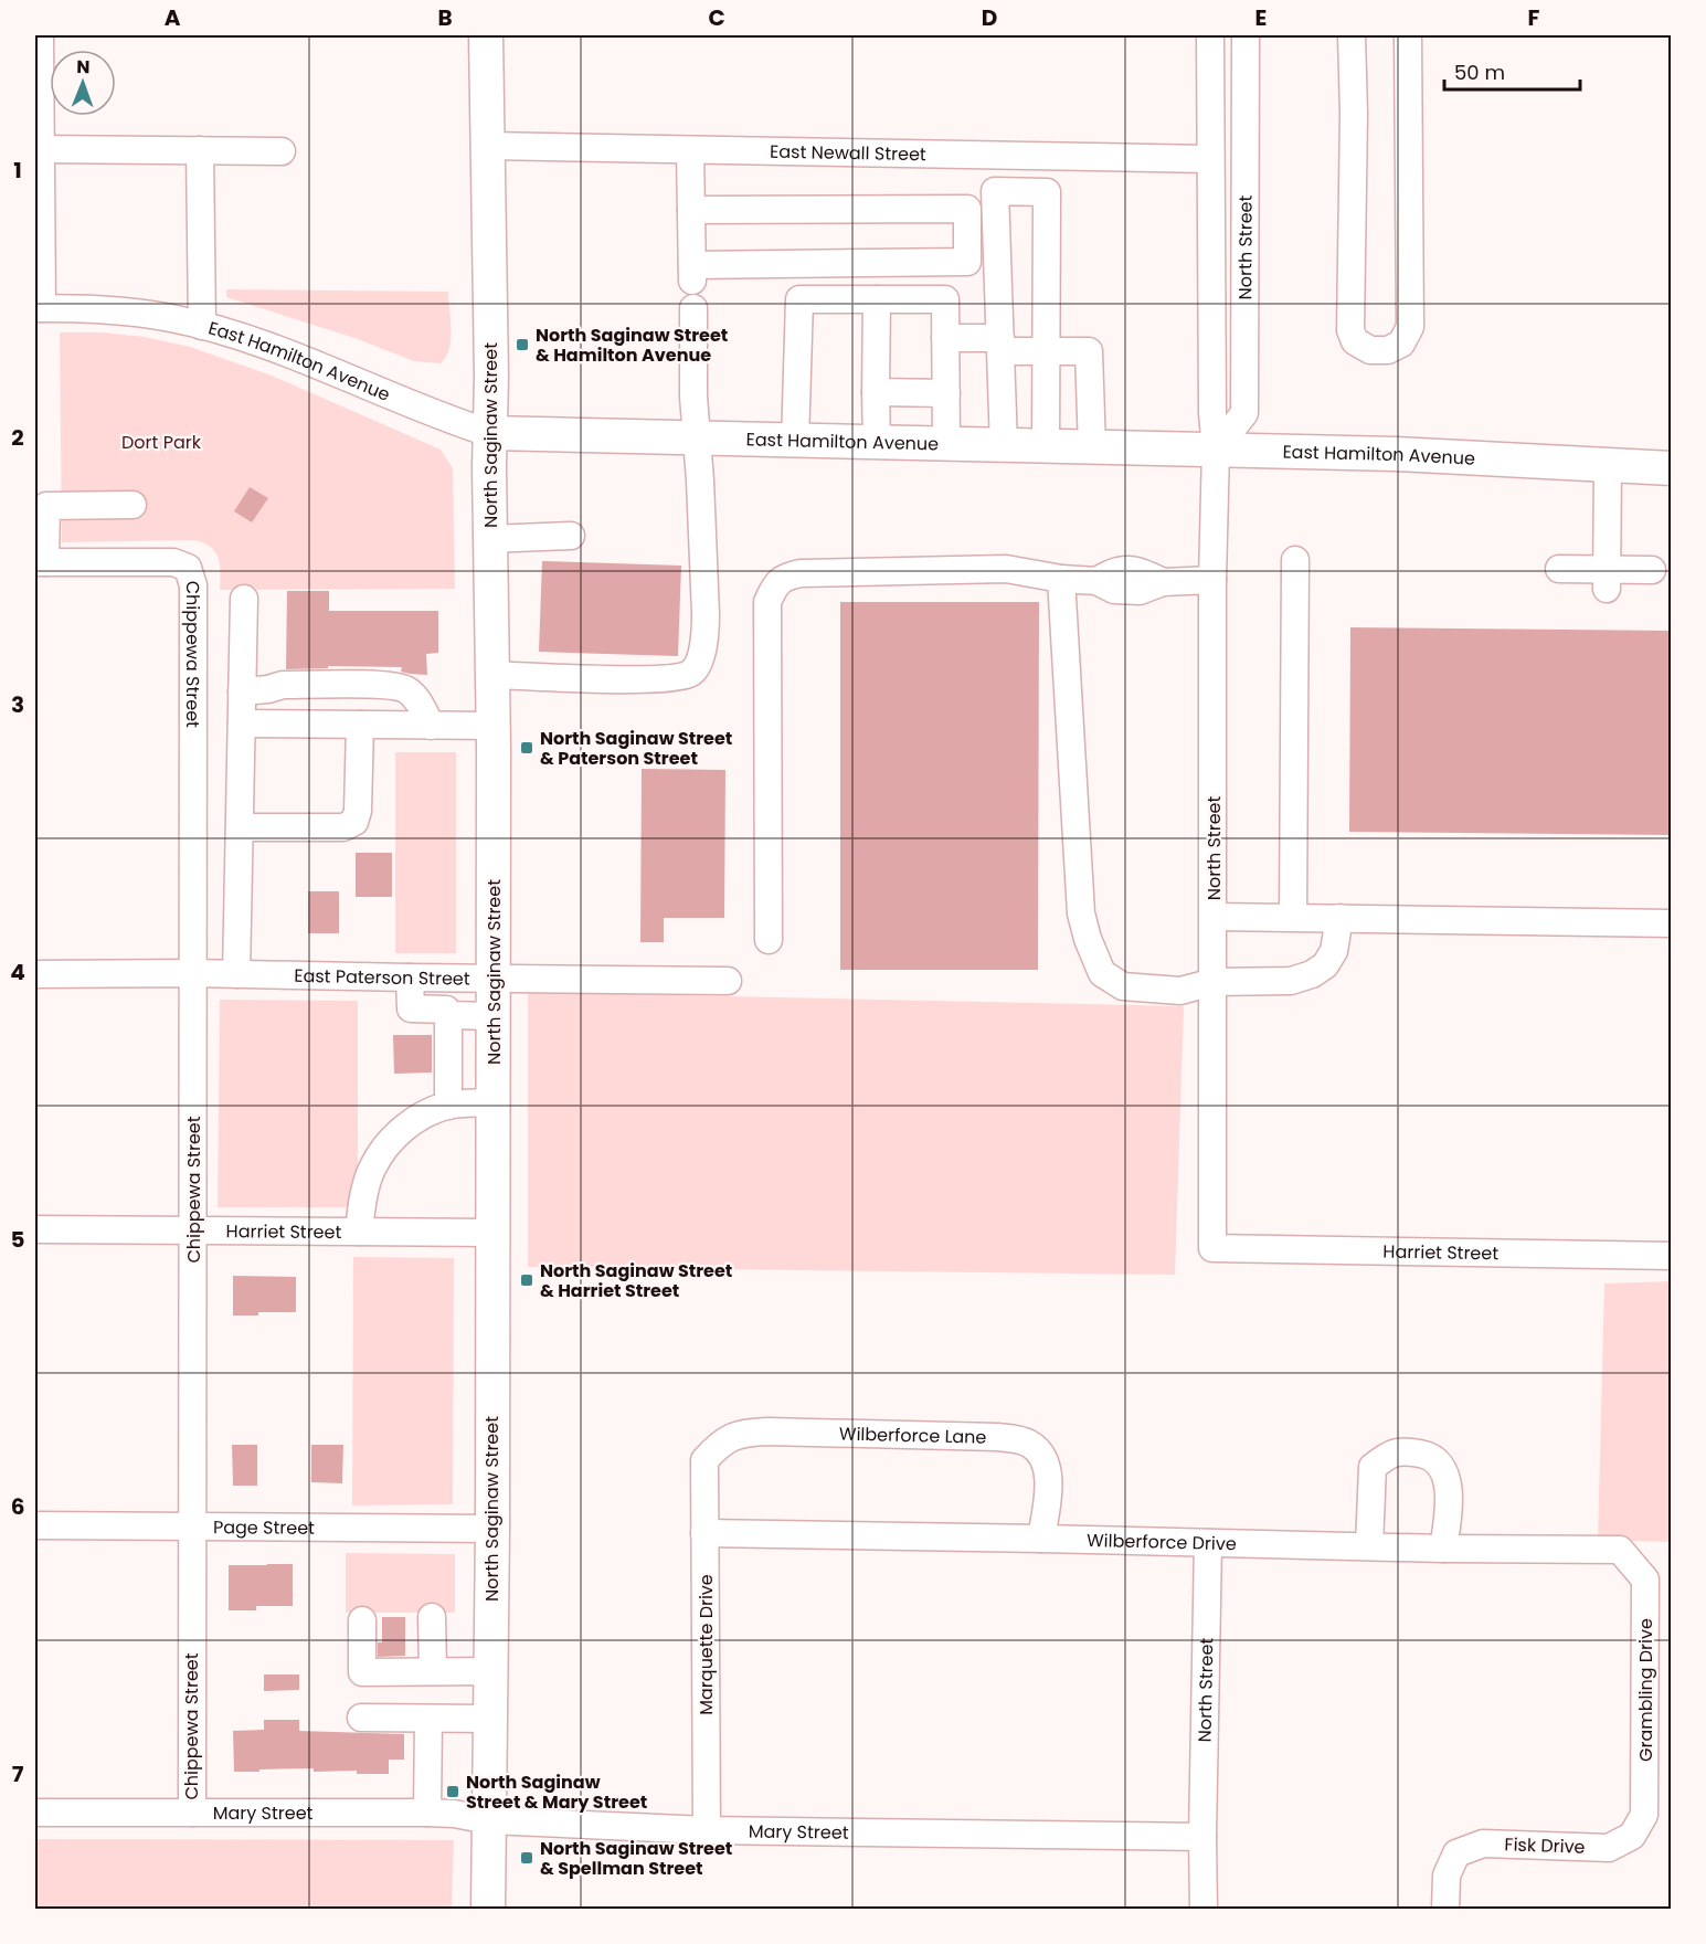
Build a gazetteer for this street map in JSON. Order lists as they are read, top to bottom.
{
  "streets": {
    "main road": ["East Hamilton Avenue", "North Saginaw Street"],
    "street": [
      "East Newall Street",
      "North Street",
      "Chippewa Street",
      "East Paterson Street",
      "Harriet Street",
      "Wilberforce Lane",
      "Page Street",
      "Wilberforce Drive",
      "Marquette Drive",
      "Grambling Drive",
      "Mary Street",
      "Fisk Drive"
    ]
  },
  "crossings": [
    ["East Newall Street", "North Street"],
    ["East Newall Street", "North Saginaw Street"],
    ["North Street", "East Hamilton Avenue"],
    ["North Street", "Harriet Street"],
    ["North Street", "Wilberforce Drive"],
    ["North Street", "Mary Street"],
    ["East Hamilton Avenue", "North Saginaw Street"],
    ["North Saginaw Street", "East Paterson Street"],
    ["North Saginaw Street", "Harriet Street"],
    ["North Saginaw Street", "Page Street"],
    ["North Saginaw Street", "Mary Street"],
    ["Chippewa Street", "East Paterson Street"],
    ["Chippewa Street", "Harriet Street"],
    ["Chippewa Street", "Page Street"],
    ["Chippewa Street", "Mary Street"],
    ["Wilberforce Lane", "Wilberforce Drive"],
    ["Wilberforce Lane", "Marquette Drive"],
    ["Wilberforce Drive", "Marquette Drive"],
    ["Wilberforce Drive", "Grambling Drive"],
    ["Marquette Drive", "Mary Street"],
    ["Grambling Drive", "Fisk Drive"]
  ],
  "parks": ["Dort Park"],
  "places": {
    "transit": [
      "North Saginaw Street & Hamilton Avenue",
      "North Saginaw Street & Paterson Street",
      "North Saginaw Street & Harriet Street",
      "North Saginaw Street & Mary Street",
      "North Saginaw Street & Spellman Street"
    ]
  },
  "scale_bar": "50 m",
  "north": "top",
  "grid": {
    "columns": [
      "A",
      "B",
      "C",
      "D",
      "E",
      "F"
    ],
    "rows": [
      "1",
      "2",
      "3",
      "4",
      "5",
      "6",
      "7"
    ]
  }
}
